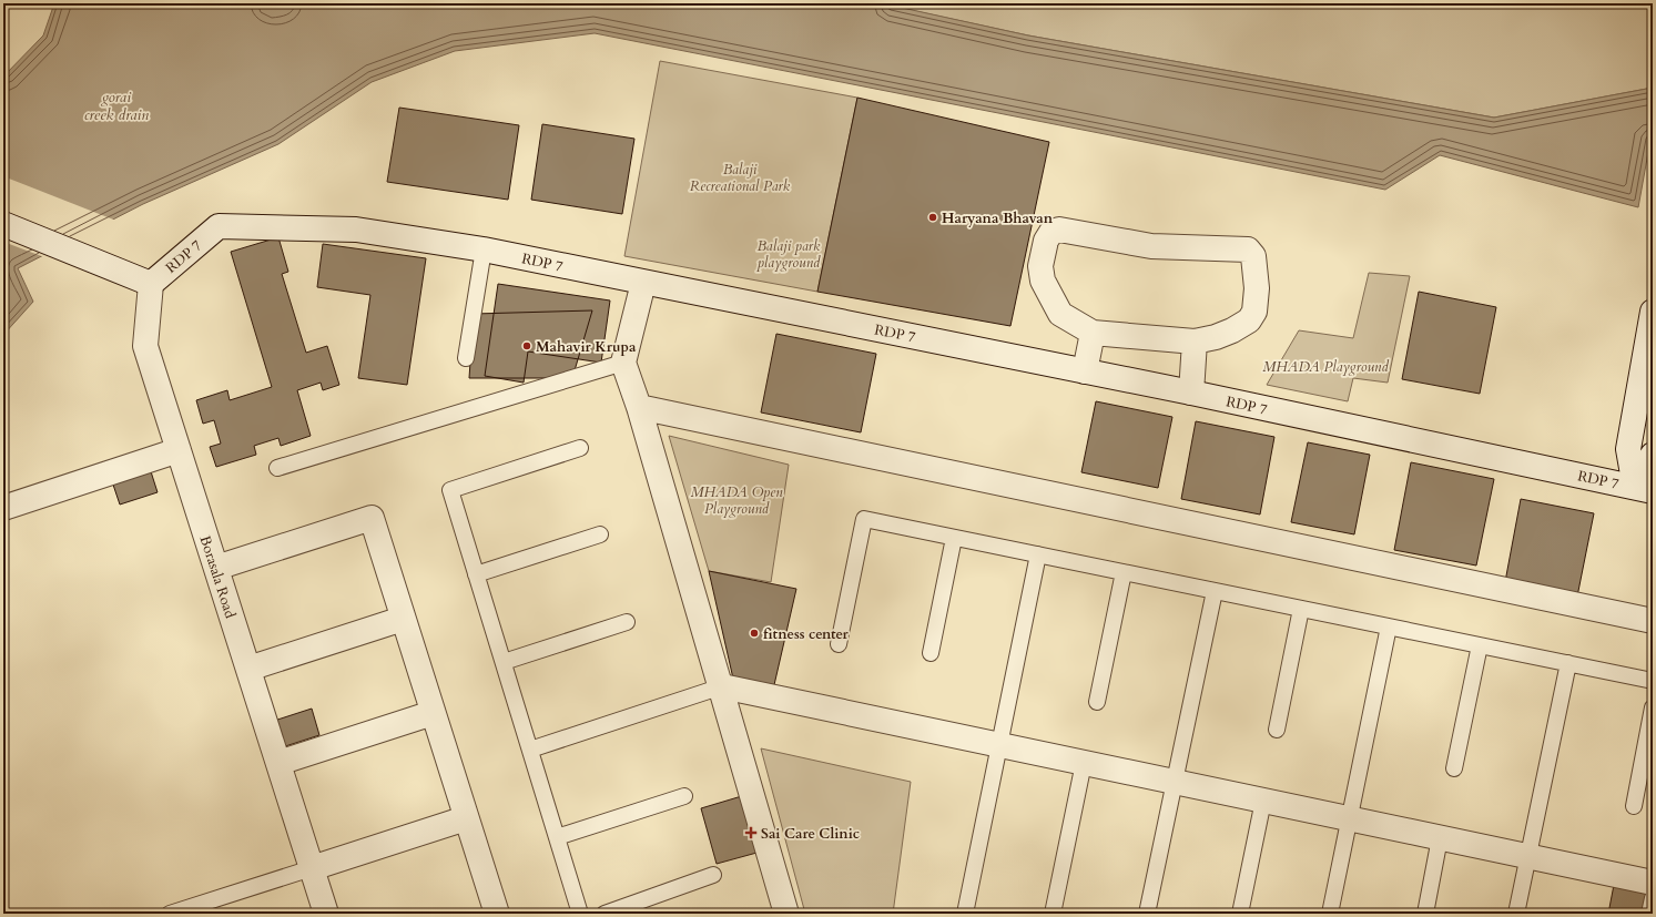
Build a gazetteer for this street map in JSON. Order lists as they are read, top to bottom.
{
  "streets": {
    "street": ["RDP 7", "Borasala Road"]
  },
  "crossings": [
    ["RDP 7", "Borasala Road"]
  ],
  "water": ["gorai creek drain"],
  "parks": [
    "Balaji Recreational Park",
    "Balaji park playground",
    "MHADA Playground",
    "MHADA Open Playground"
  ],
  "places": {
    "other": ["Haryana Bhavan", "Mahavir Krupa", "fitness center"],
    "health": ["Sai Care Clinic"]
  }
}
